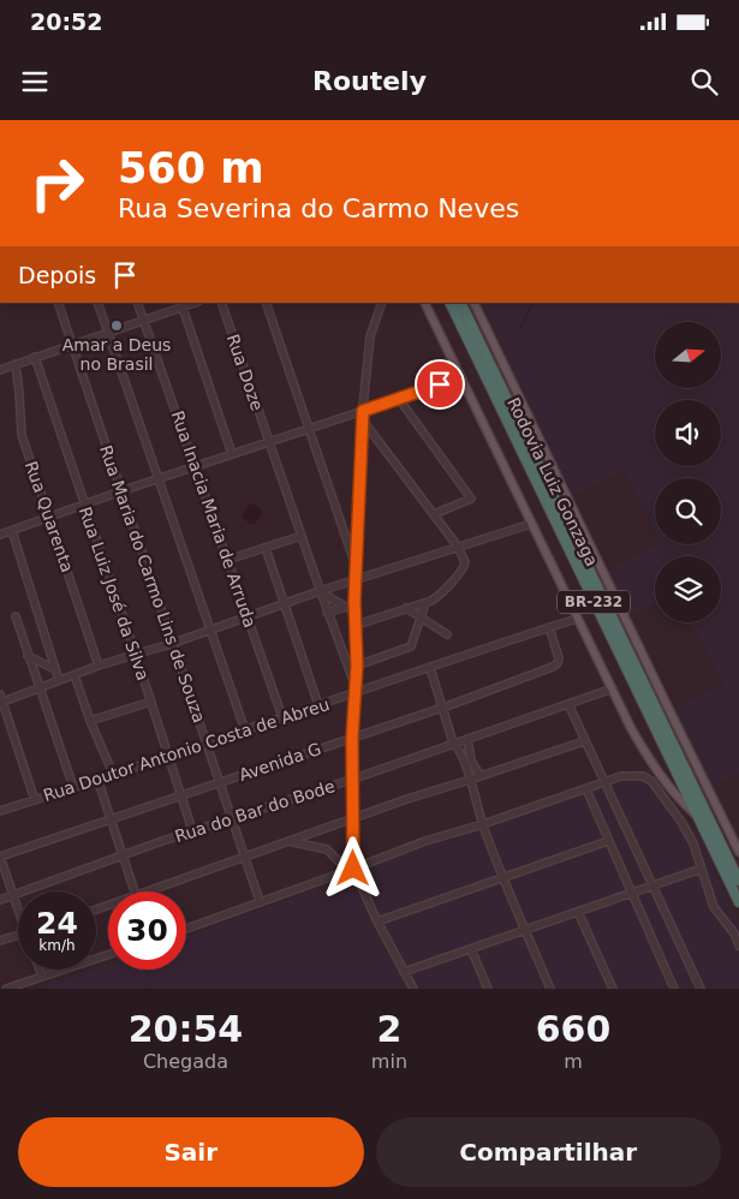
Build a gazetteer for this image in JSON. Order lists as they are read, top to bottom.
{
  "streets": {
    "highway": ["Rodovia Luiz Gonzaga", "BR-232"],
    "street": [
      "Rua Doze",
      "Rua Quarenta",
      "Rua Inacia Maria de Arruda",
      "Rua Maria do Carmo Lins de Souza",
      "Rua Luiz José da Silva",
      "Rua Doutor Antonio Costa de Abreu",
      "Avenida G",
      "Rua do Bar do Bode"
    ]
  },
  "crossings": [
    ["Rua Doze", "Rua Doutor Antonio Costa de Abreu"],
    ["Rua Inacia Maria de Arruda", "Rua Doutor Antonio Costa de Abreu"],
    ["Rua Maria do Carmo Lins de Souza", "Rua Doutor Antonio Costa de Abreu"],
    ["Rua Maria do Carmo Lins de Souza", "Avenida G"],
    ["Rua Maria do Carmo Lins de Souza", "Rua do Bar do Bode"],
    ["Rua Luiz José da Silva", "Rua Doutor Antonio Costa de Abreu"],
    ["Rua Luiz José da Silva", "Avenida G"],
    ["Rua Luiz José da Silva", "Rua do Bar do Bode"],
    ["BR-232", "Rua Doutor Antonio Costa de Abreu"],
    ["BR-232", "Rua do Bar do Bode"],
    ["Rua Doutor Antonio Costa de Abreu", "Avenida G"]
  ],
  "places": ["Amar a Deus no Brasil"],
  "north": "right",
  "page": {
    "status": "20:52",
    "header": "Routely",
    "turn": ["560 m", "Rua Severina do Carmo Neves"],
    "then": "Depois",
    "speed": "24 km/h",
    "limit": "30",
    "eta": [
      "20:54",
      "Chegada",
      "2",
      "min",
      "660",
      "m"
    ],
    "buttons": ["Sair", "Compartilhar"]
  }
}
